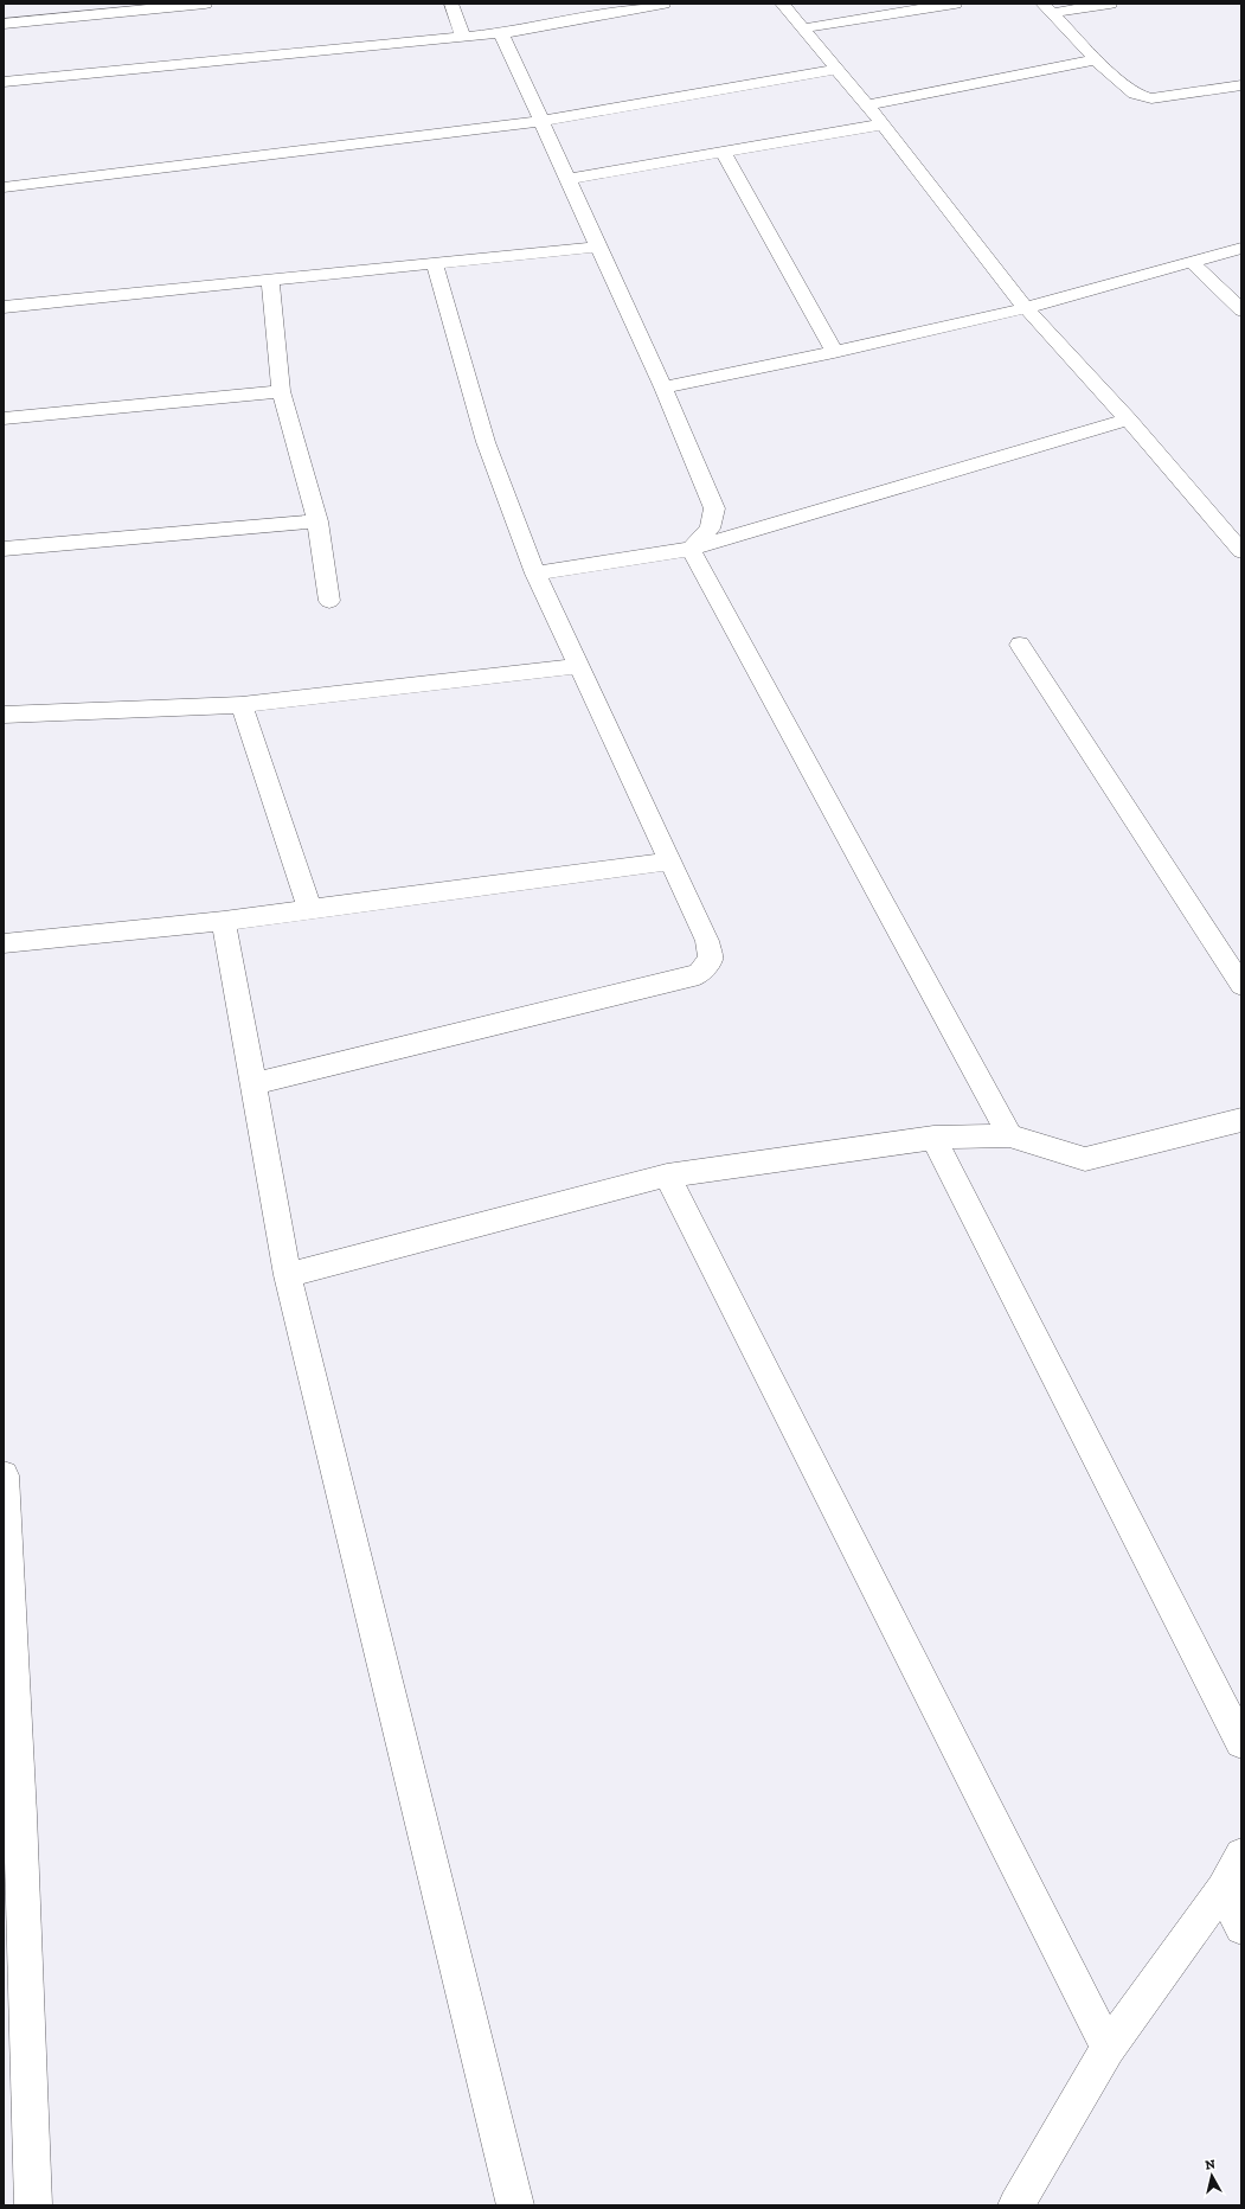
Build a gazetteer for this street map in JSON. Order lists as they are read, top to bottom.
{
  "north": "top"
}
